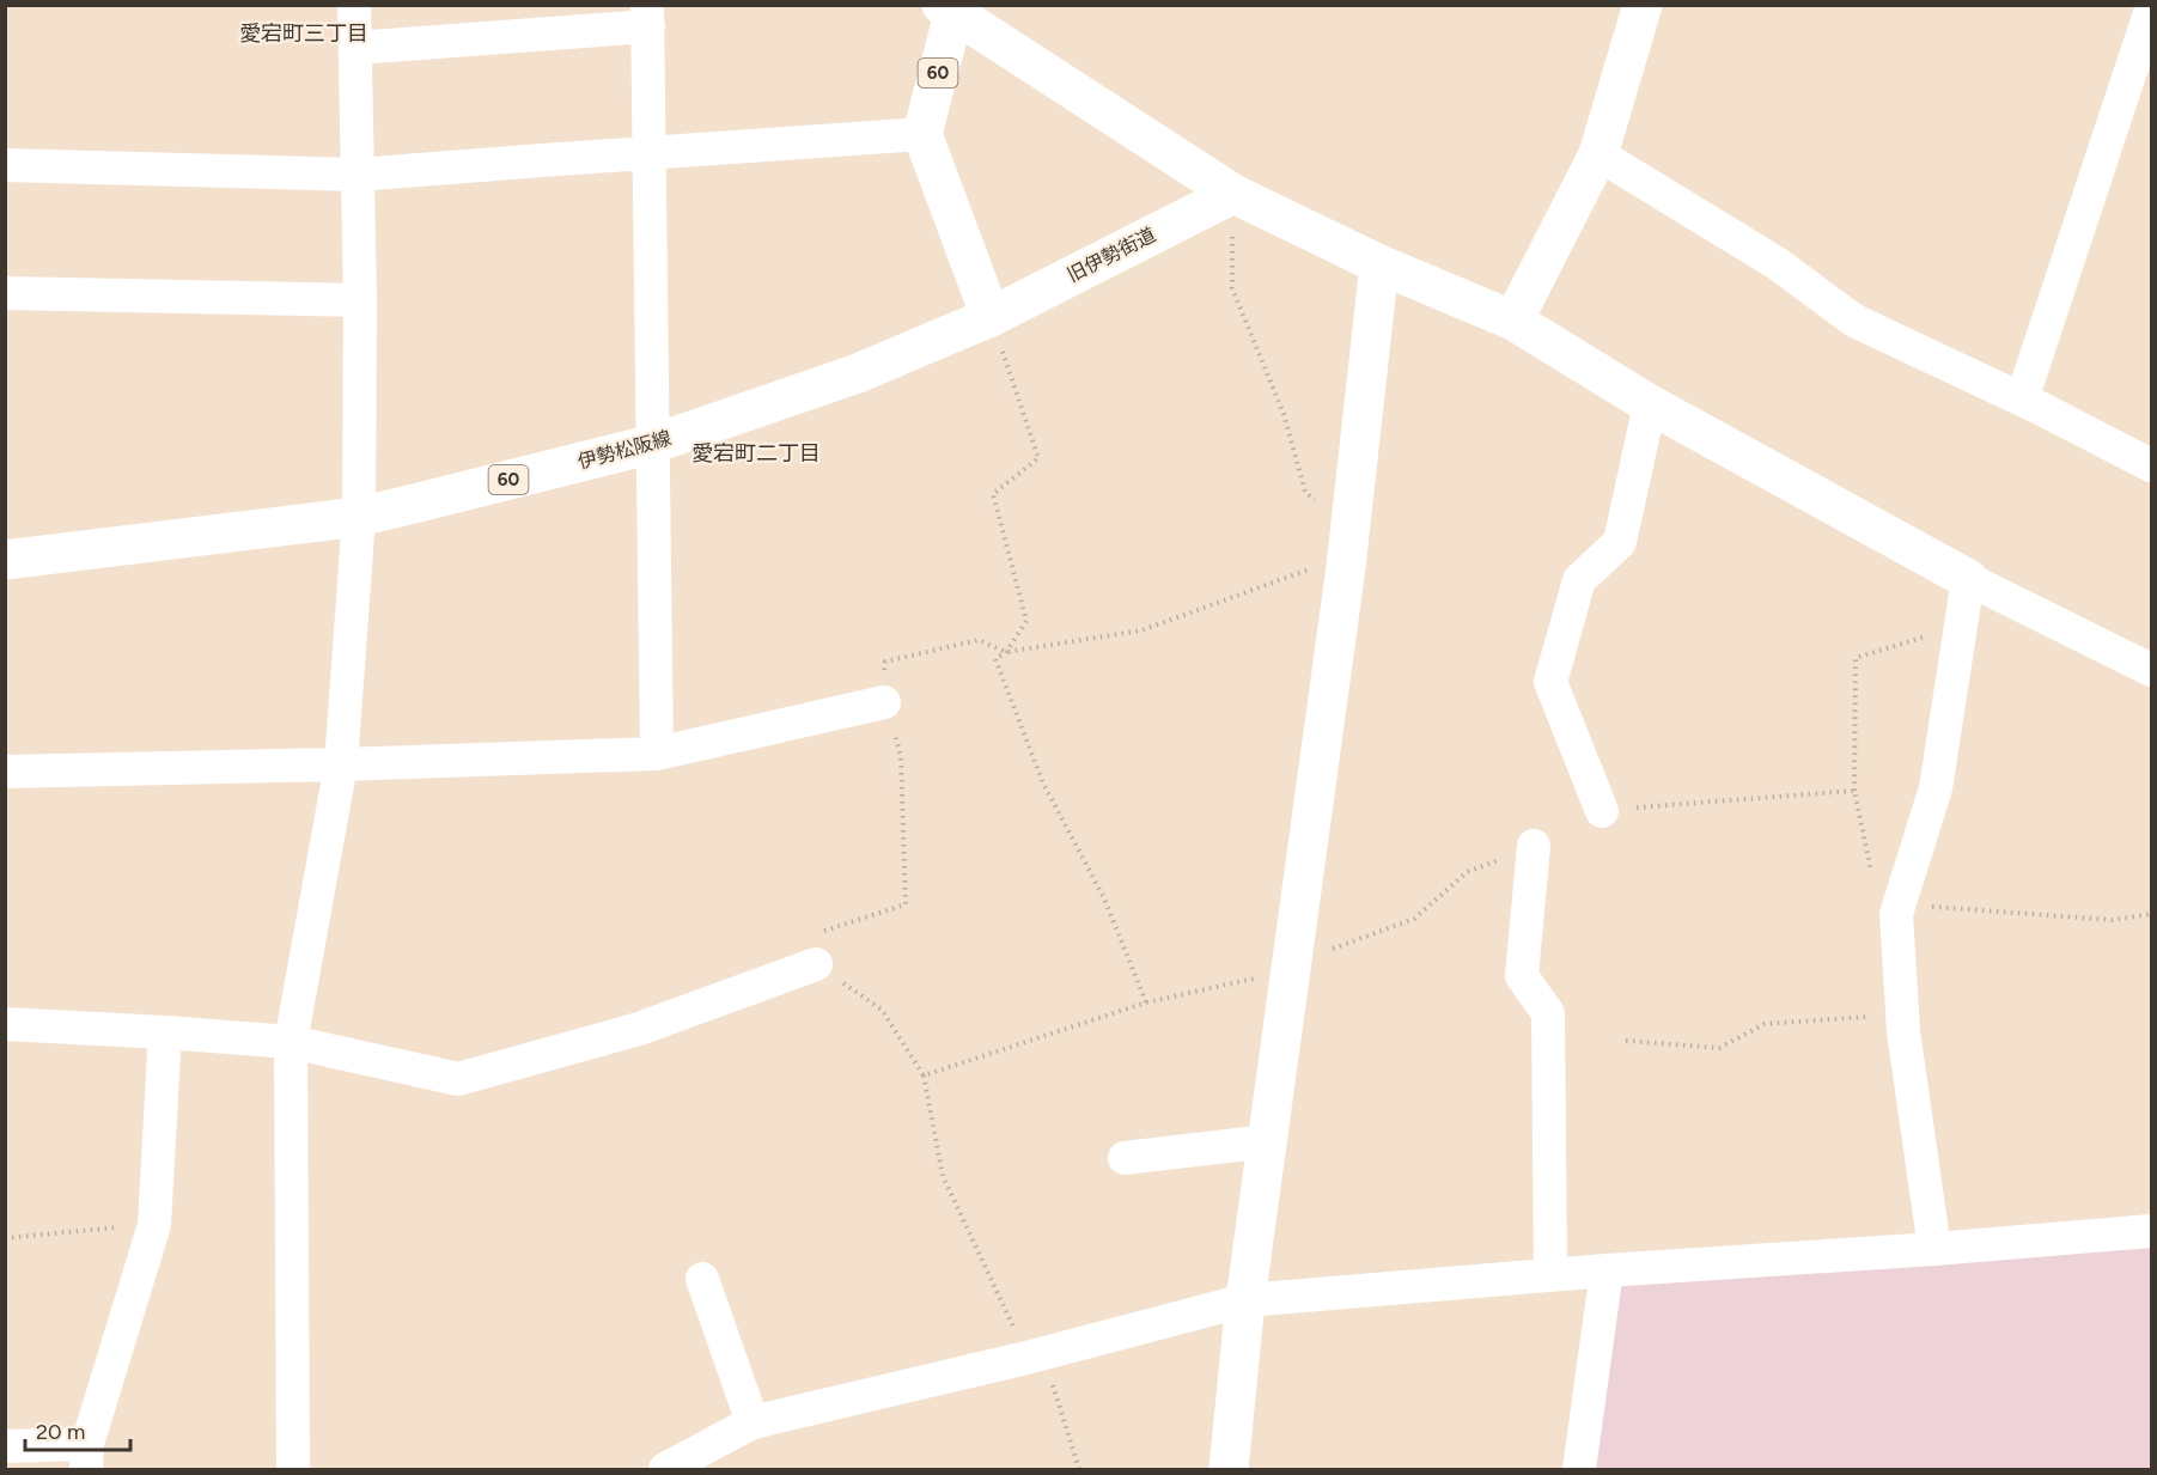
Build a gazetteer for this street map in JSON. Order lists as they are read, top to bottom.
{
  "streets": {
    "street": ["60", "旧伊勢街道", "伊勢松阪線"]
  },
  "crossings": [
    ["旧伊勢街道", "伊勢松阪線"]
  ],
  "districts": ["愛宕町三丁目", "愛宕町二丁目"],
  "scale_bar": "20 m"
}
